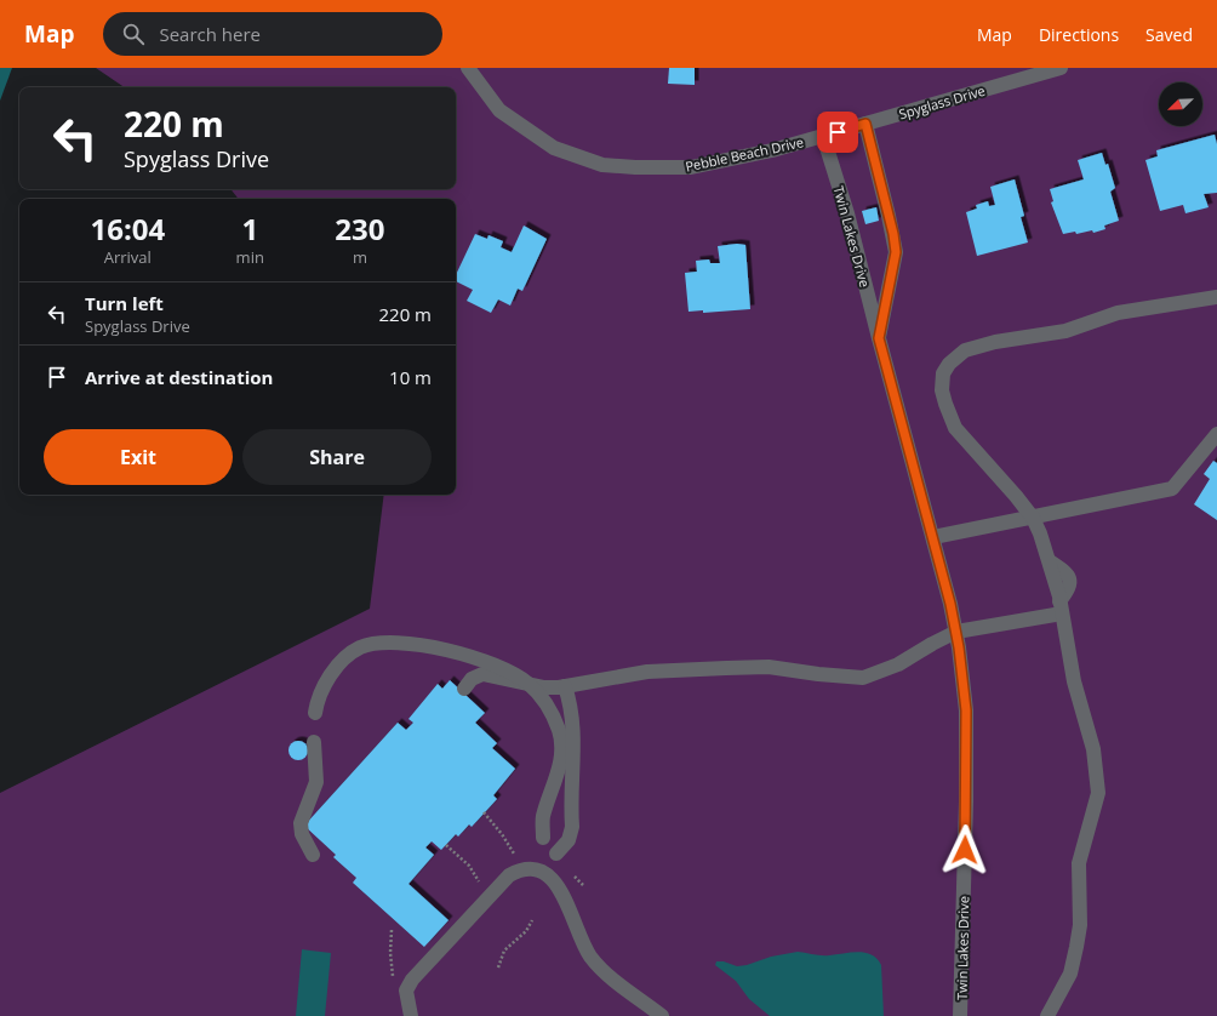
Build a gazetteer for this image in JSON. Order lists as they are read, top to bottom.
{
  "streets": {
    "street": ["Spyglass Drive", "Pebble Beach Drive", "Twin Lakes Drive"]
  },
  "crossings": [
    ["Spyglass Drive", "Pebble Beach Drive"],
    ["Spyglass Drive", "Twin Lakes Drive"],
    ["Pebble Beach Drive", "Twin Lakes Drive"]
  ],
  "north": "bottom left",
  "page": {
    "header": "Map",
    "search": "Search here",
    "nav": ["Map", "Directions", "Saved"],
    "turn": ["220 m", "Spyglass Drive"],
    "eta": [
      "16:04",
      "Arrival",
      "1",
      "min",
      "230",
      "m"
    ],
    "list": [
      {
        "name": "Turn left",
        "note": "Spyglass Drive",
        "value": "220 m"
      },
      {
        "name": "Arrive at destination",
        "value": "10 m"
      }
    ],
    "buttons": ["Exit", "Share"]
  }
}
